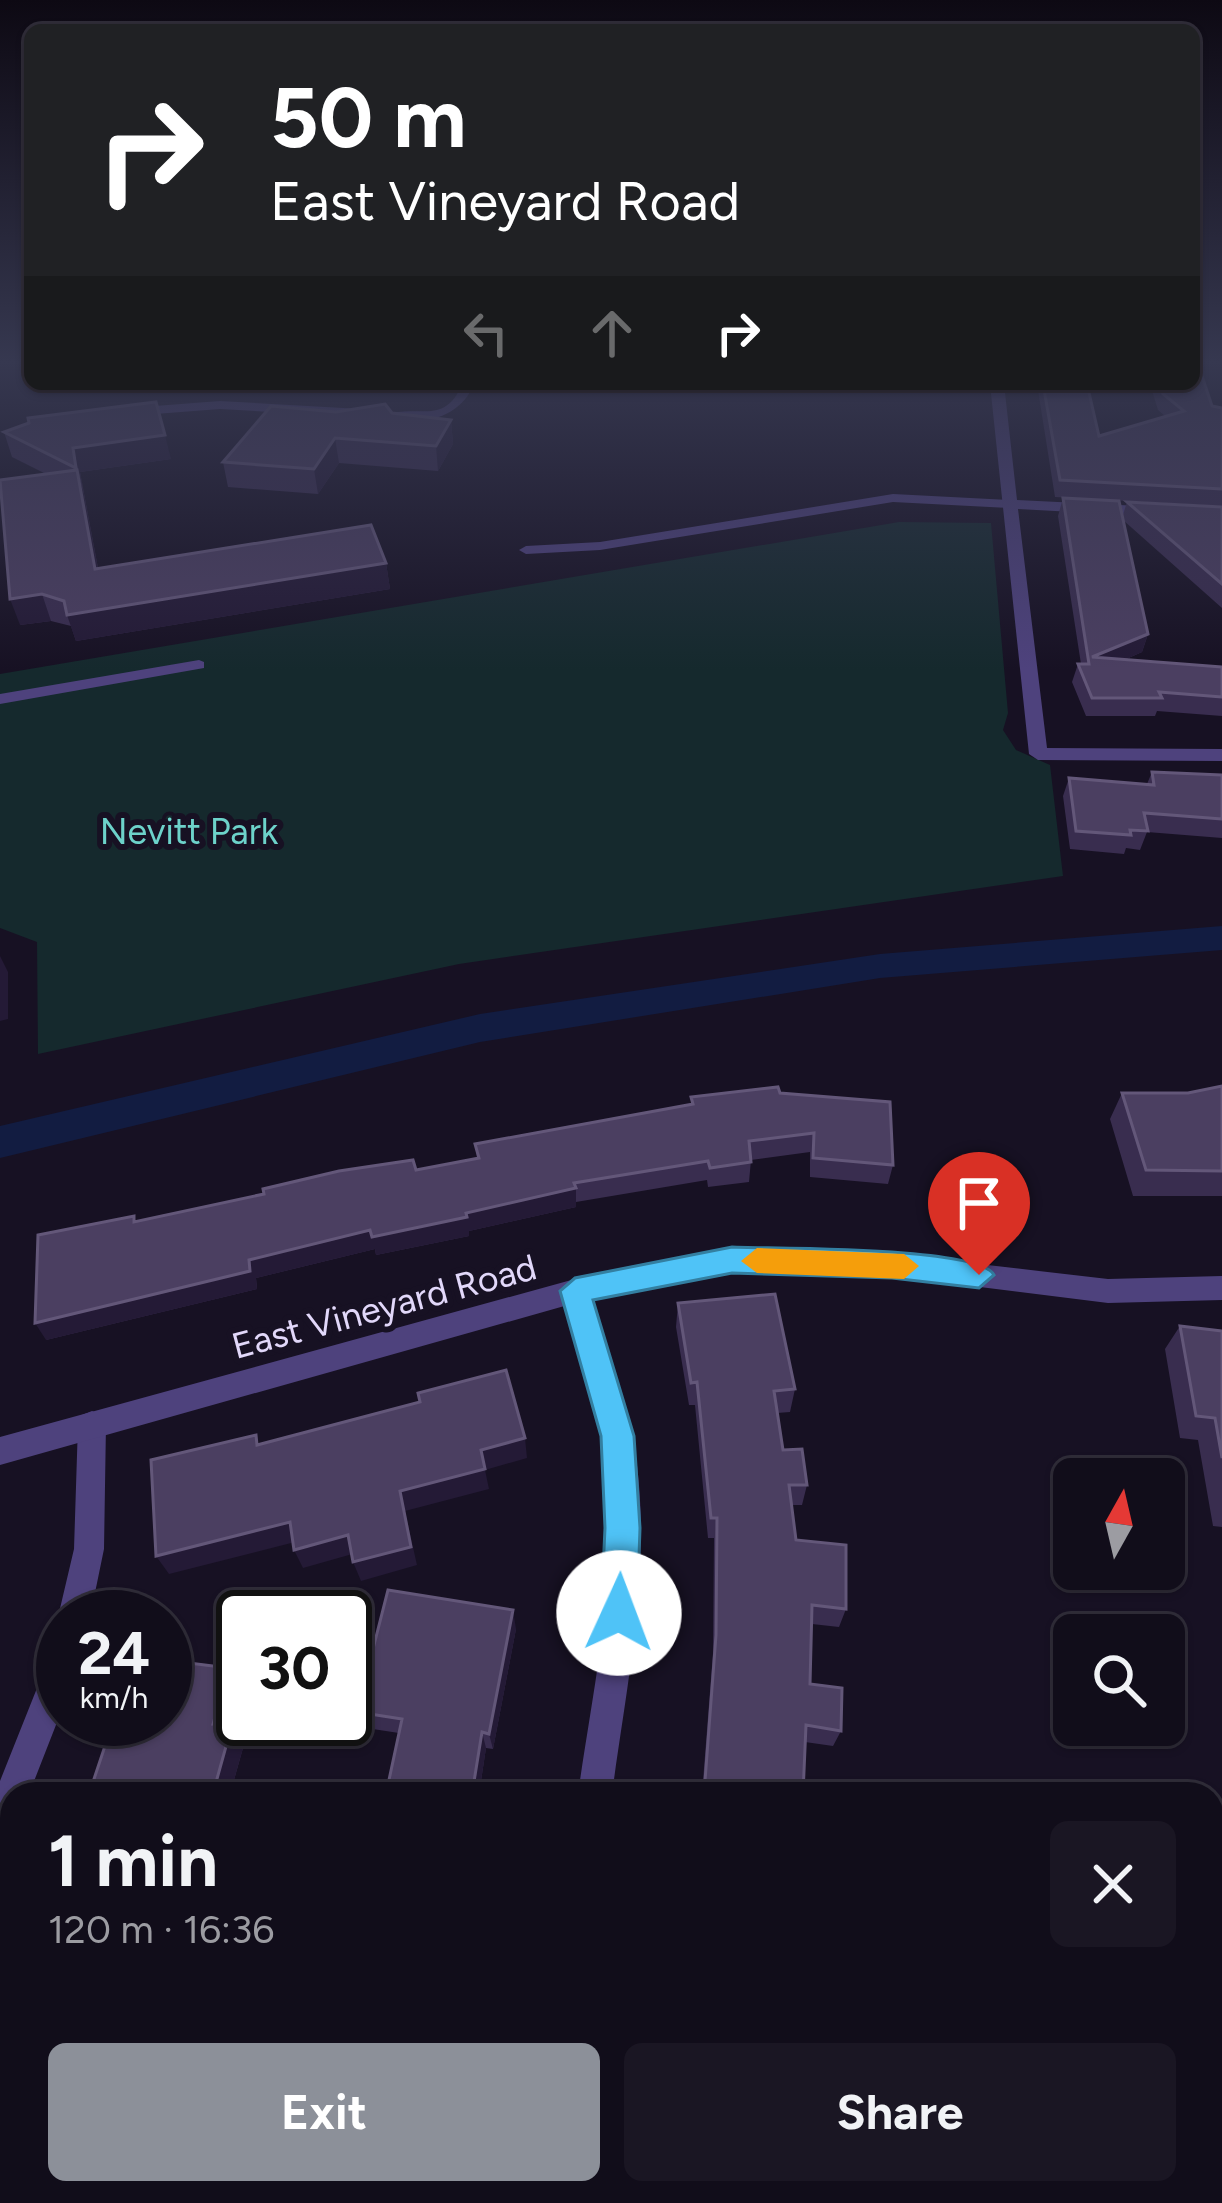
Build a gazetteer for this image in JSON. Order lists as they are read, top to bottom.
{
  "streets": {
    "street": ["East Vineyard Road"]
  },
  "parks": ["Nevitt Park"],
  "north": "top",
  "page": {
    "turn": ["50 m", "East Vineyard Road"],
    "speed": "24 km/h",
    "limit": "30",
    "heading": ["1 min", "120 m · 16:36"],
    "buttons": ["Exit", "Share"]
  }
}
